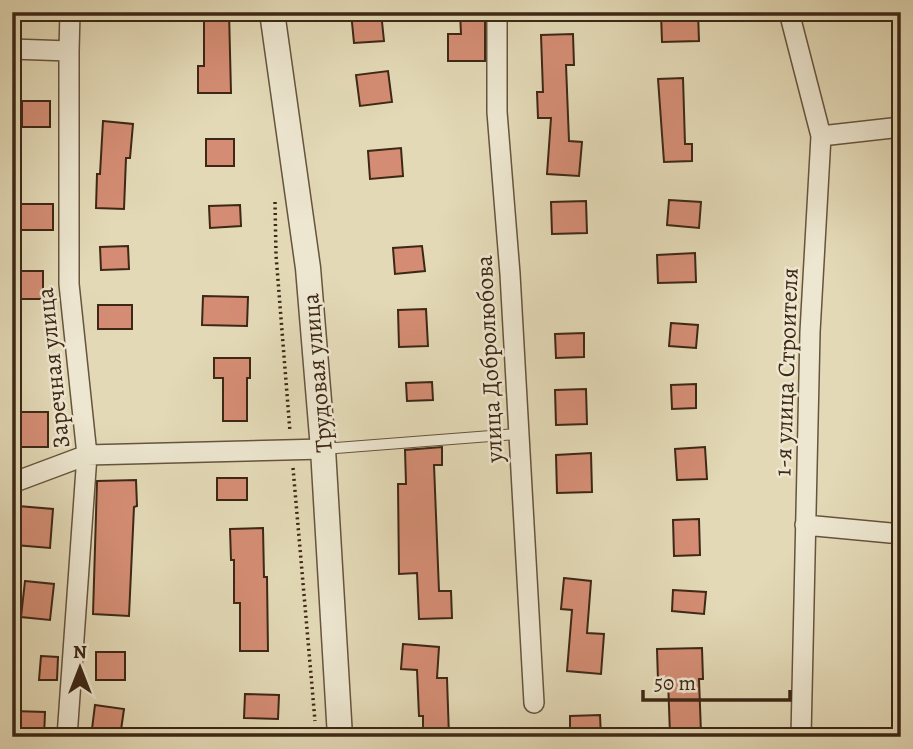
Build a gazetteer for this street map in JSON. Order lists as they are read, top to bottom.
{
  "streets": {
    "street": [
      "улица Добролюбова",
      "Заречная улица",
      "1-я улица Строителя",
      "Трудовая улица"
    ]
  },
  "scale_bar": "50 m",
  "north": "top"
}
